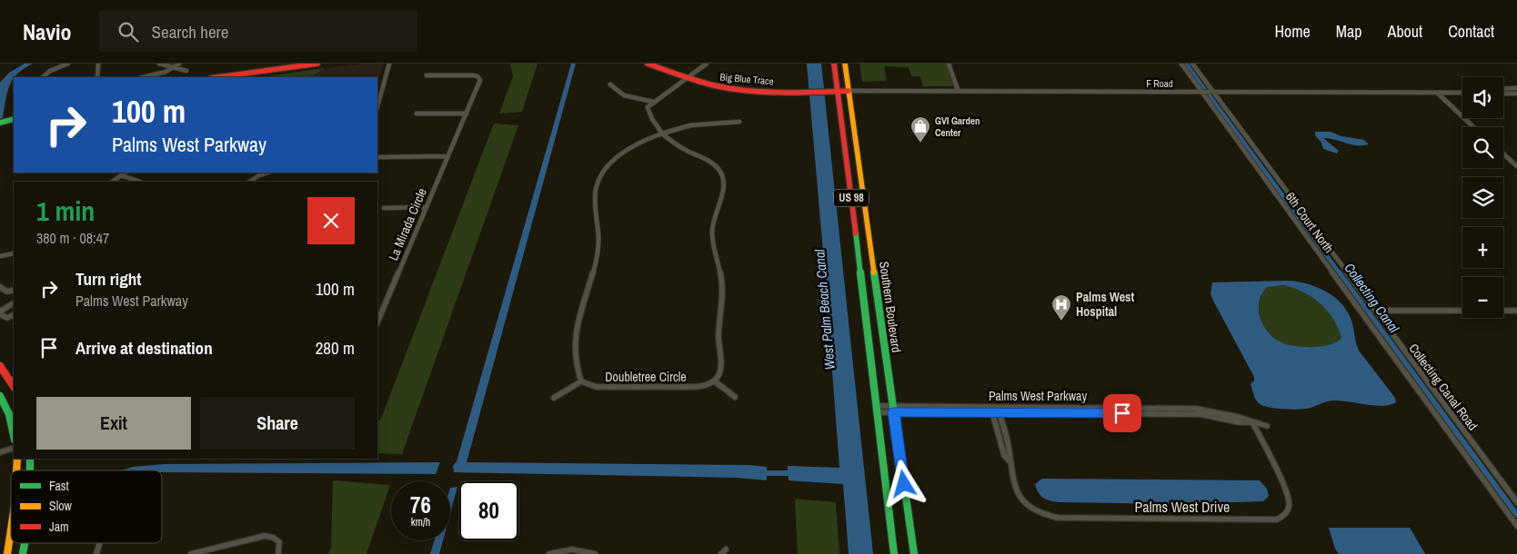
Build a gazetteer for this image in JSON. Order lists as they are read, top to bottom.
{
  "streets": {
    "main road": ["Big Blue Trace", "US 98", "Southern Boulevard"],
    "street": [
      "F Road",
      "6th Court North",
      "La Mirada Circle",
      "Doubletree Circle",
      "Collecting Canal Road",
      "Palms West Parkway",
      "Palms West Drive"
    ]
  },
  "crossings": [
    ["Big Blue Trace", "F Road"],
    ["Big Blue Trace", "Southern Boulevard"],
    ["F Road", "6th Court North"],
    ["F Road", "Southern Boulevard"],
    ["F Road", "Collecting Canal Road"],
    ["Southern Boulevard", "Palms West Parkway"],
    ["Palms West Parkway", "Palms West Drive"]
  ],
  "water": ["Collecting Canal", "West Palm Beach Canal"],
  "places": {
    "shop": ["GVI Garden Center"],
    "hospital": ["Palms West Hospital"]
  },
  "legend": ["Fast", "Slow", "Jam"],
  "page": {
    "header": "Navio",
    "search": "Search here",
    "nav": [
      "Home",
      "Map",
      "About",
      "Contact"
    ],
    "map_buttons": ["+", "−"],
    "turn": ["100 m", "Palms West Parkway"],
    "heading": ["1 min", "380 m · 08:47"],
    "list": [
      {
        "name": "Turn right",
        "note": "Palms West Parkway",
        "value": "100 m"
      },
      {
        "name": "Arrive at destination",
        "value": "280 m"
      }
    ],
    "buttons": ["Exit", "Share"],
    "speed": "76 km/h",
    "limit": "80"
  }
}
